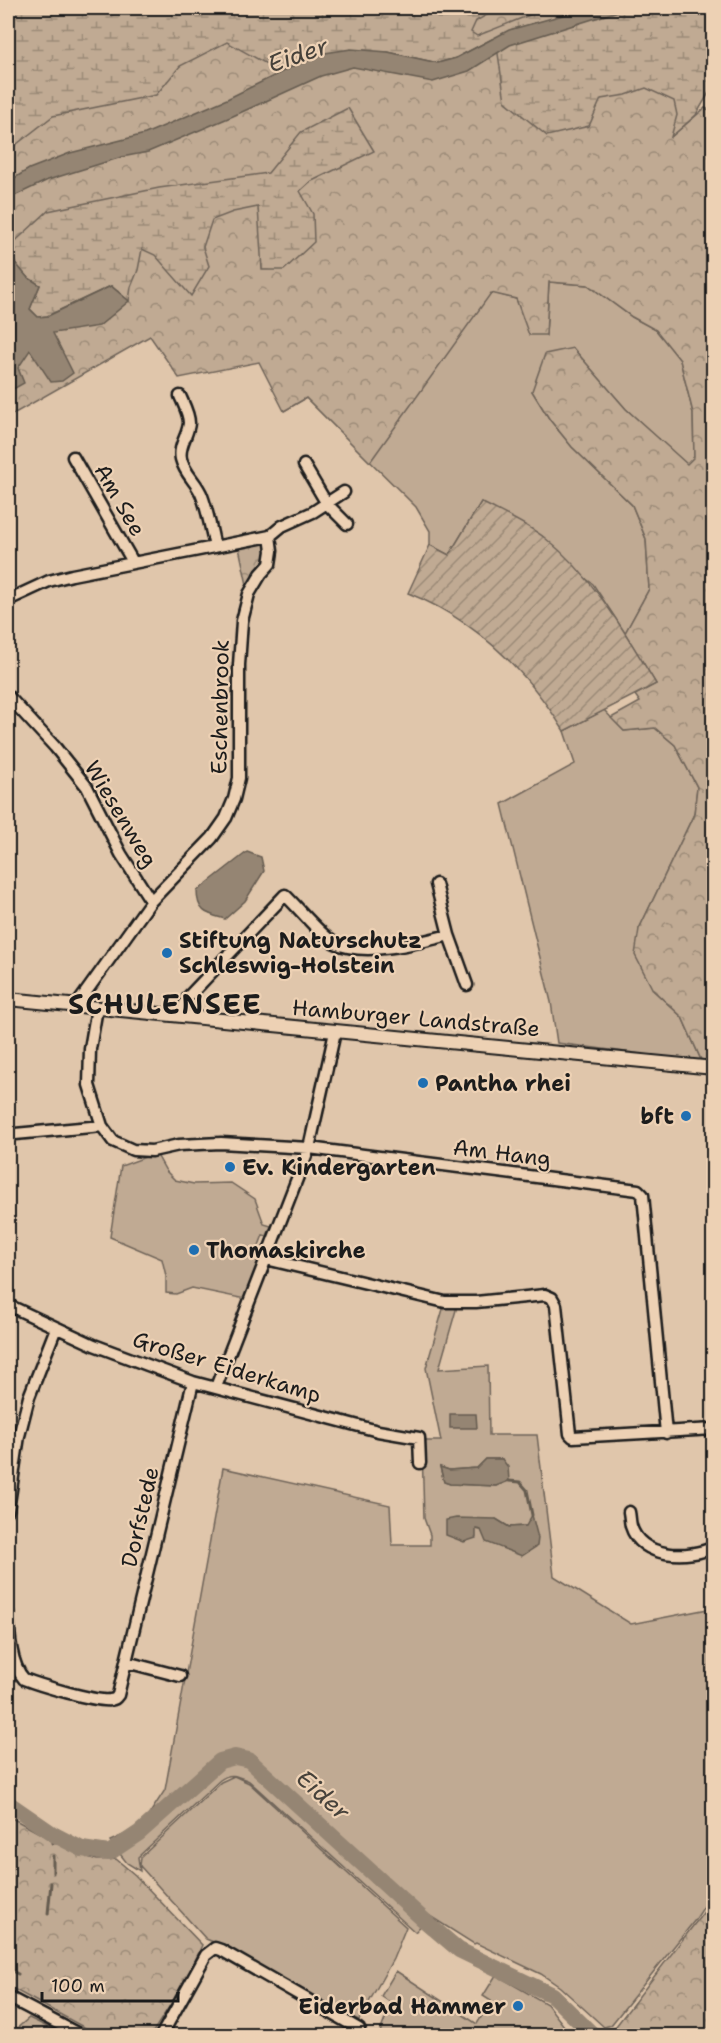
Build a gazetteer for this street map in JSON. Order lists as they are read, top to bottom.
{
  "streets": {
    "main road": ["Hamburger Landstraße"],
    "street": [
      "Am See",
      "Eschenbrook",
      "Wiesenweg",
      "Am Hang",
      "Großer Eiderkamp",
      "Dorfstede"
    ]
  },
  "crossings": [
    ["Am See", "Eschenbrook"],
    ["Eschenbrook", "Wiesenweg"],
    ["Eschenbrook", "Hamburger Landstraße"],
    ["Hamburger Landstraße", "Am Hang"],
    ["Großer Eiderkamp", "Dorfstede"]
  ],
  "districts": ["SCHULENSEE"],
  "water": ["Eider"],
  "places": [
    "Stiftung Naturschutz Schleswig-Holstein",
    "Pantha rhei",
    "bft",
    "Ev. Kindergarten",
    "Thomaskirche",
    "Eiderbad Hammer"
  ],
  "scale_bar": "100 m"
}
